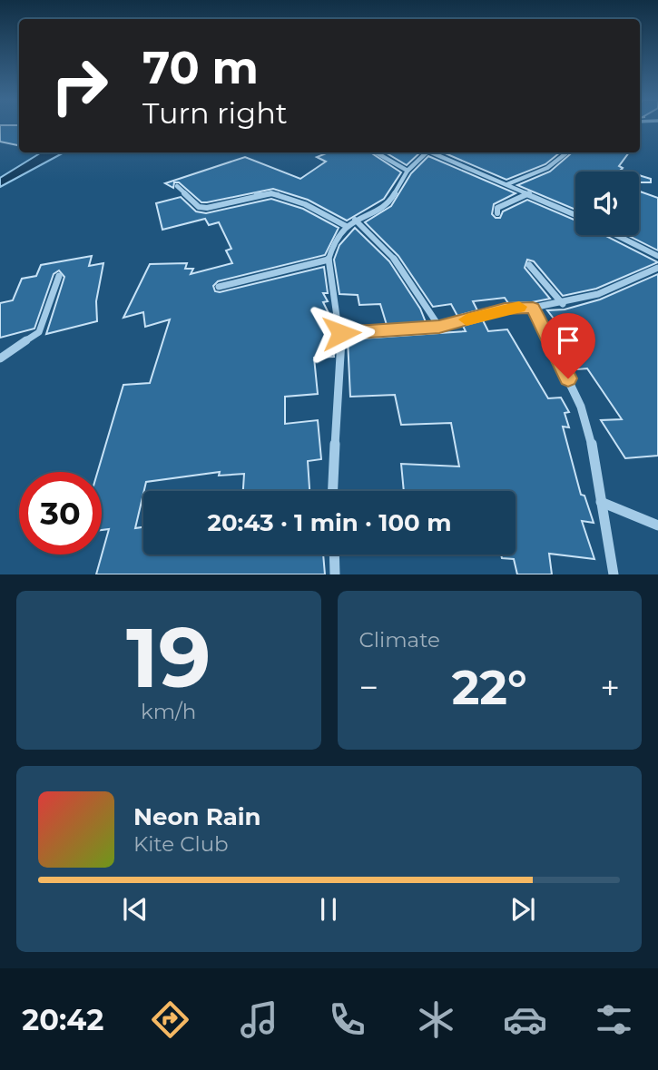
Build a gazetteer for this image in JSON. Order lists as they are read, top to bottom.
{
  "page": {
    "turn": ["70 m", "Turn right"],
    "limit": "30",
    "trip": "20:43 · 1 min · 100 m",
    "tile": [
      ["19", "km/h"],
      "Climate"
    ],
    "heat": ["−", "22°", "+"],
    "song": ["Neon Rain", "Kite Club"],
    "tabs": "20:42"
  }
}
